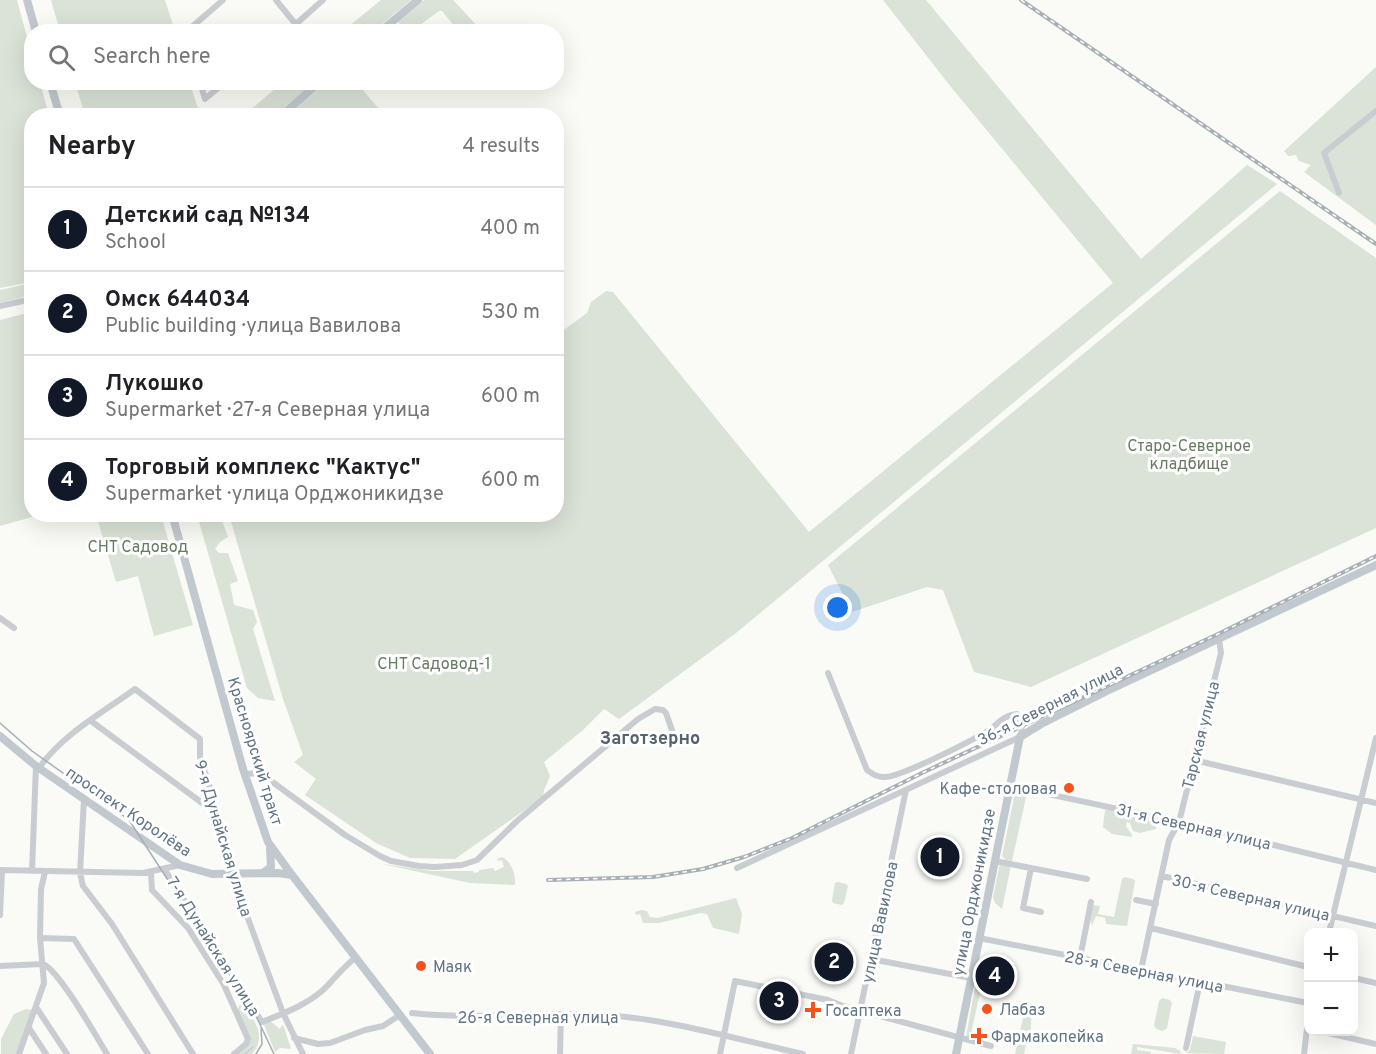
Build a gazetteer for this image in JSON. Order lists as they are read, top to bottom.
{
  "streets": {
    "main road": [
      "36-я Северная улица",
      "Красноярский тракт",
      "проспект Королёва",
      "улица Орджоникидзе"
    ],
    "street": [
      "Тарская улица",
      "31-я Северная улица",
      "9-я Дунайская улица",
      "30-я Северная улица",
      "улица Вавилова",
      "7-я Дунайская улица",
      "28-я Северная улица",
      "26-я Северная улица"
    ]
  },
  "crossings": [
    ["36-я Северная улица", "Тарская улица"],
    ["36-я Северная улица", "улица Орджоникидзе"],
    ["36-я Северная улица", "улица Вавилова"],
    ["Тарская улица", "31-я Северная улица"],
    ["Тарская улица", "30-я Северная улица"],
    ["Тарская улица", "28-я Северная улица"],
    ["Красноярский тракт", "проспект Королёва"],
    ["проспект Королёва", "9-я Дунайская улица"],
    ["31-я Северная улица", "улица Орджоникидзе"],
    ["9-я Дунайская улица", "7-я Дунайская улица"],
    ["улица Орджоникидзе", "28-я Северная улица"]
  ],
  "districts": ["Заготзерно"],
  "parks": ["Старо-Северное кладбище", "СНТ Садовод", "СНТ Садовод-1"],
  "places": {
    "other": ["Кафе-столовая", "Маяк", "Лабаз"],
    "health": ["Госаптека", "Фармакопейка"]
  },
  "page": {
    "search": "Search here",
    "heading": ["Nearby", "4 results"],
    "list": [
      {
        "mark": "1",
        "name": "Детский сад №134",
        "note": "School",
        "value": "400 m"
      },
      {
        "mark": "2",
        "name": "Омск 644034",
        "note": "Public building · улица Вавилова",
        "value": "530 m"
      },
      {
        "mark": "3",
        "name": "Лукошко",
        "note": "Supermarket · 27-я Северная улица",
        "value": "600 m"
      },
      {
        "mark": "4",
        "name": "Торговый комплекс \"Кактус\"",
        "note": "Supermarket · улица Орджоникидзе",
        "value": "600 m"
      }
    ],
    "pins": [
      "1",
      "2",
      "4",
      "3"
    ],
    "map_buttons": ["+", "−"]
  }
}
